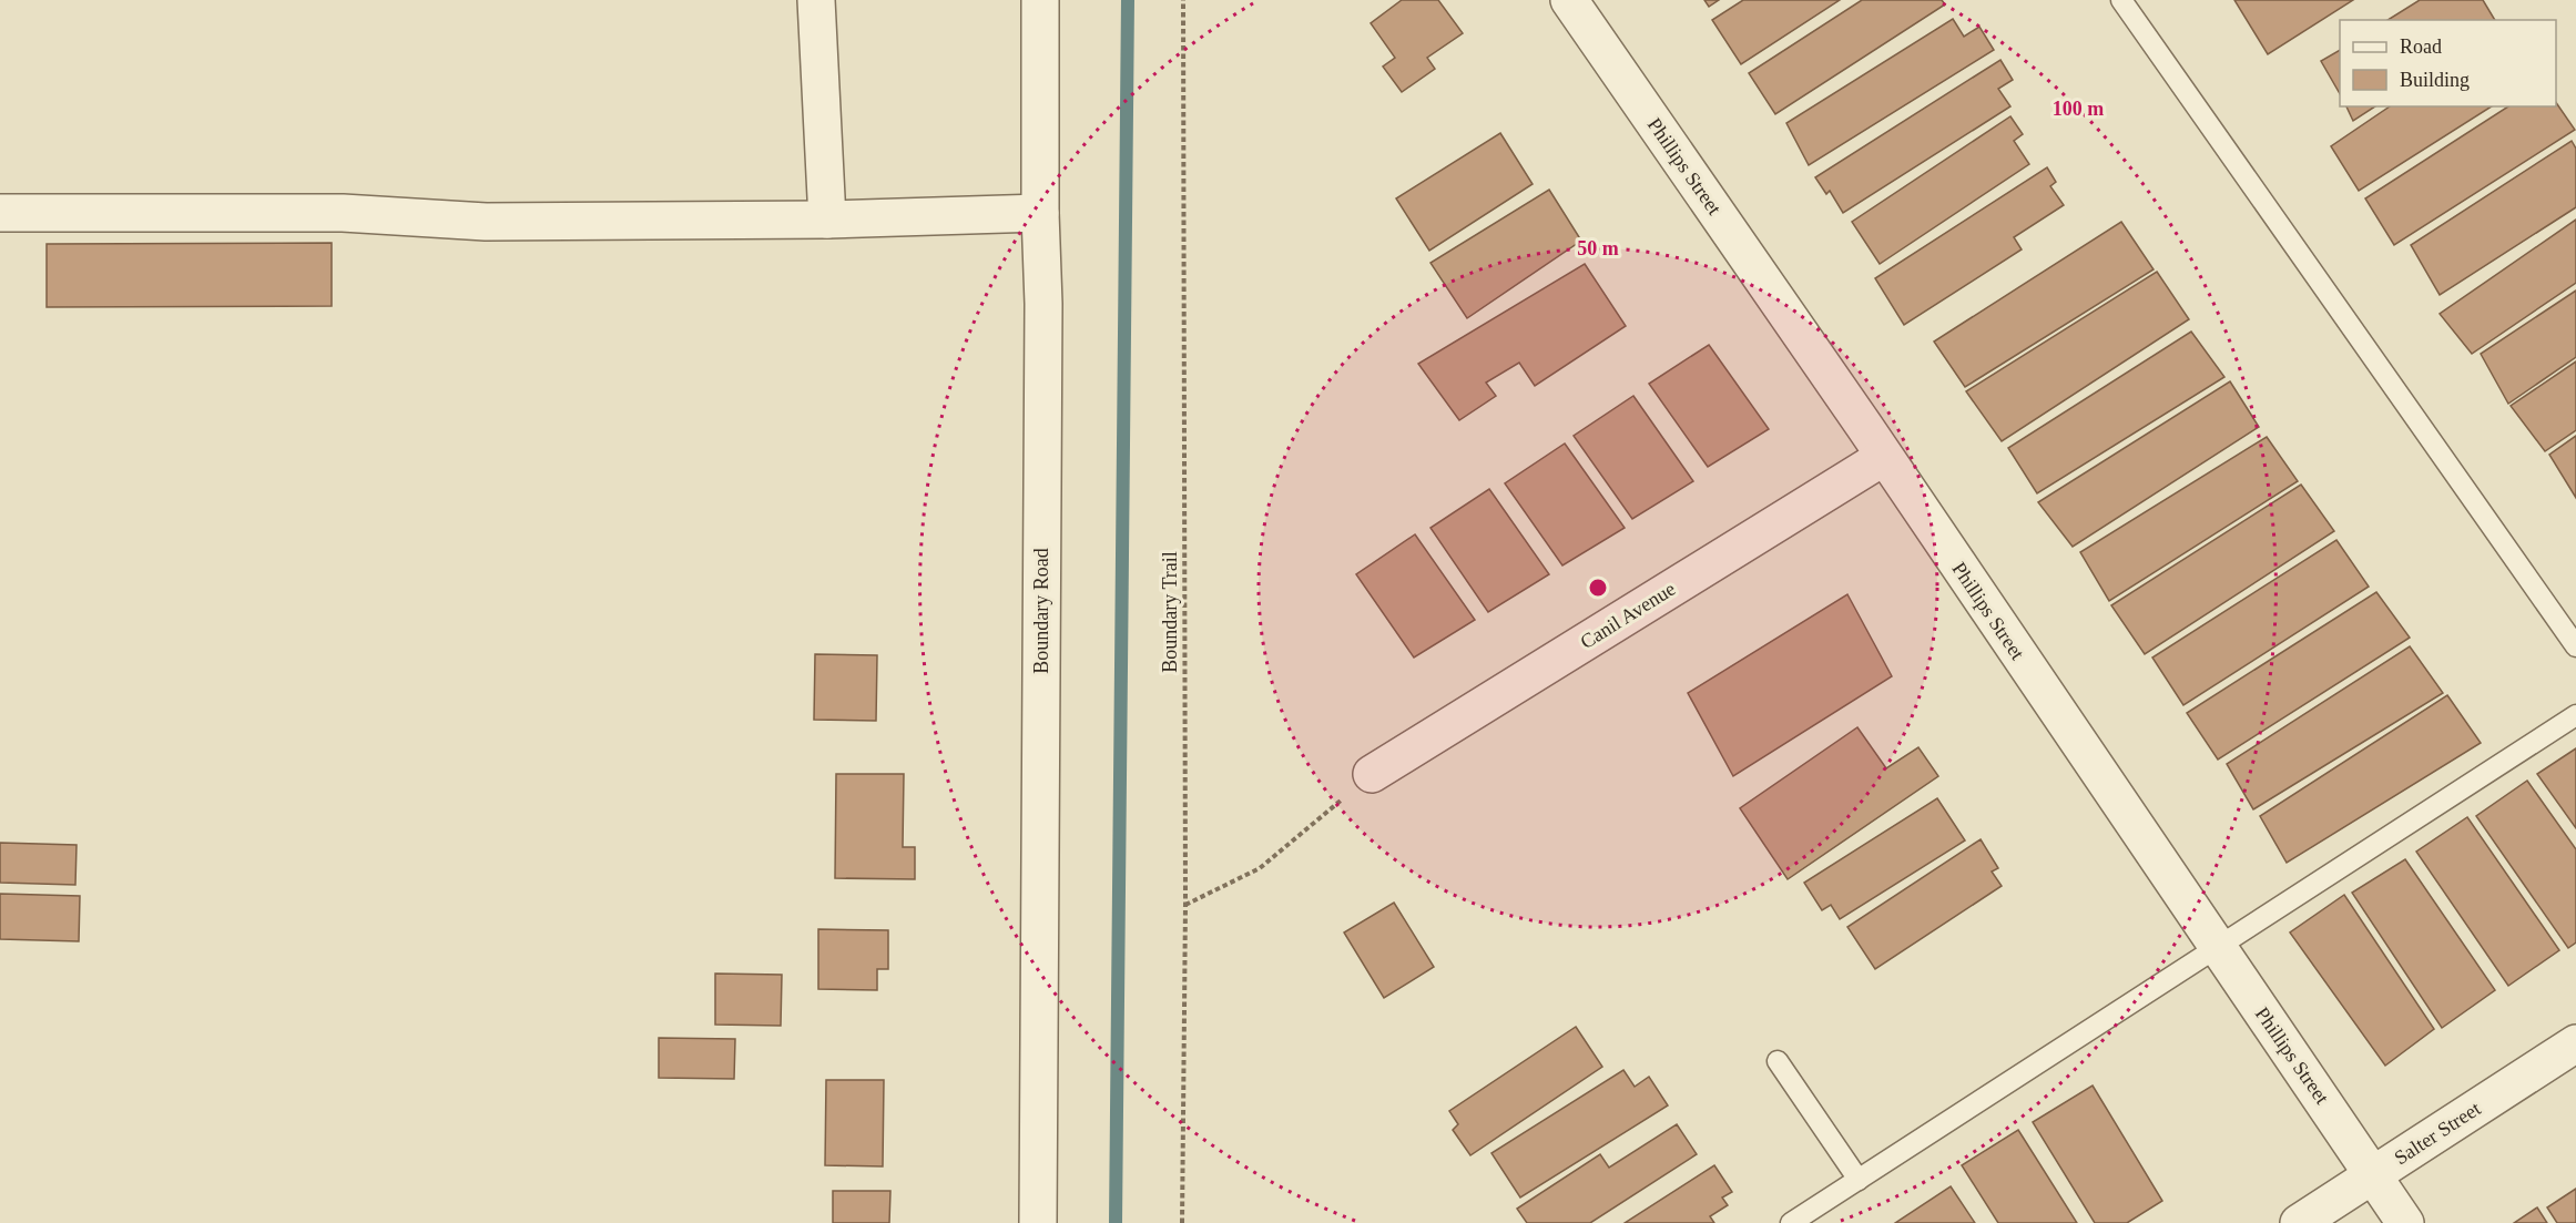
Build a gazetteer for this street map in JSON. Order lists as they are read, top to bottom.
{
  "streets": {
    "street": [
      "Phillips Street",
      "Boundary Road",
      "Canil Avenue",
      "Salter Street"
    ],
    "path": ["Boundary Trail"]
  },
  "crossings": [
    ["Phillips Street", "Canil Avenue"],
    ["Phillips Street", "Salter Street"]
  ],
  "legend": ["Road", "Building"],
  "rings": ["100 m", "50 m"]
}
